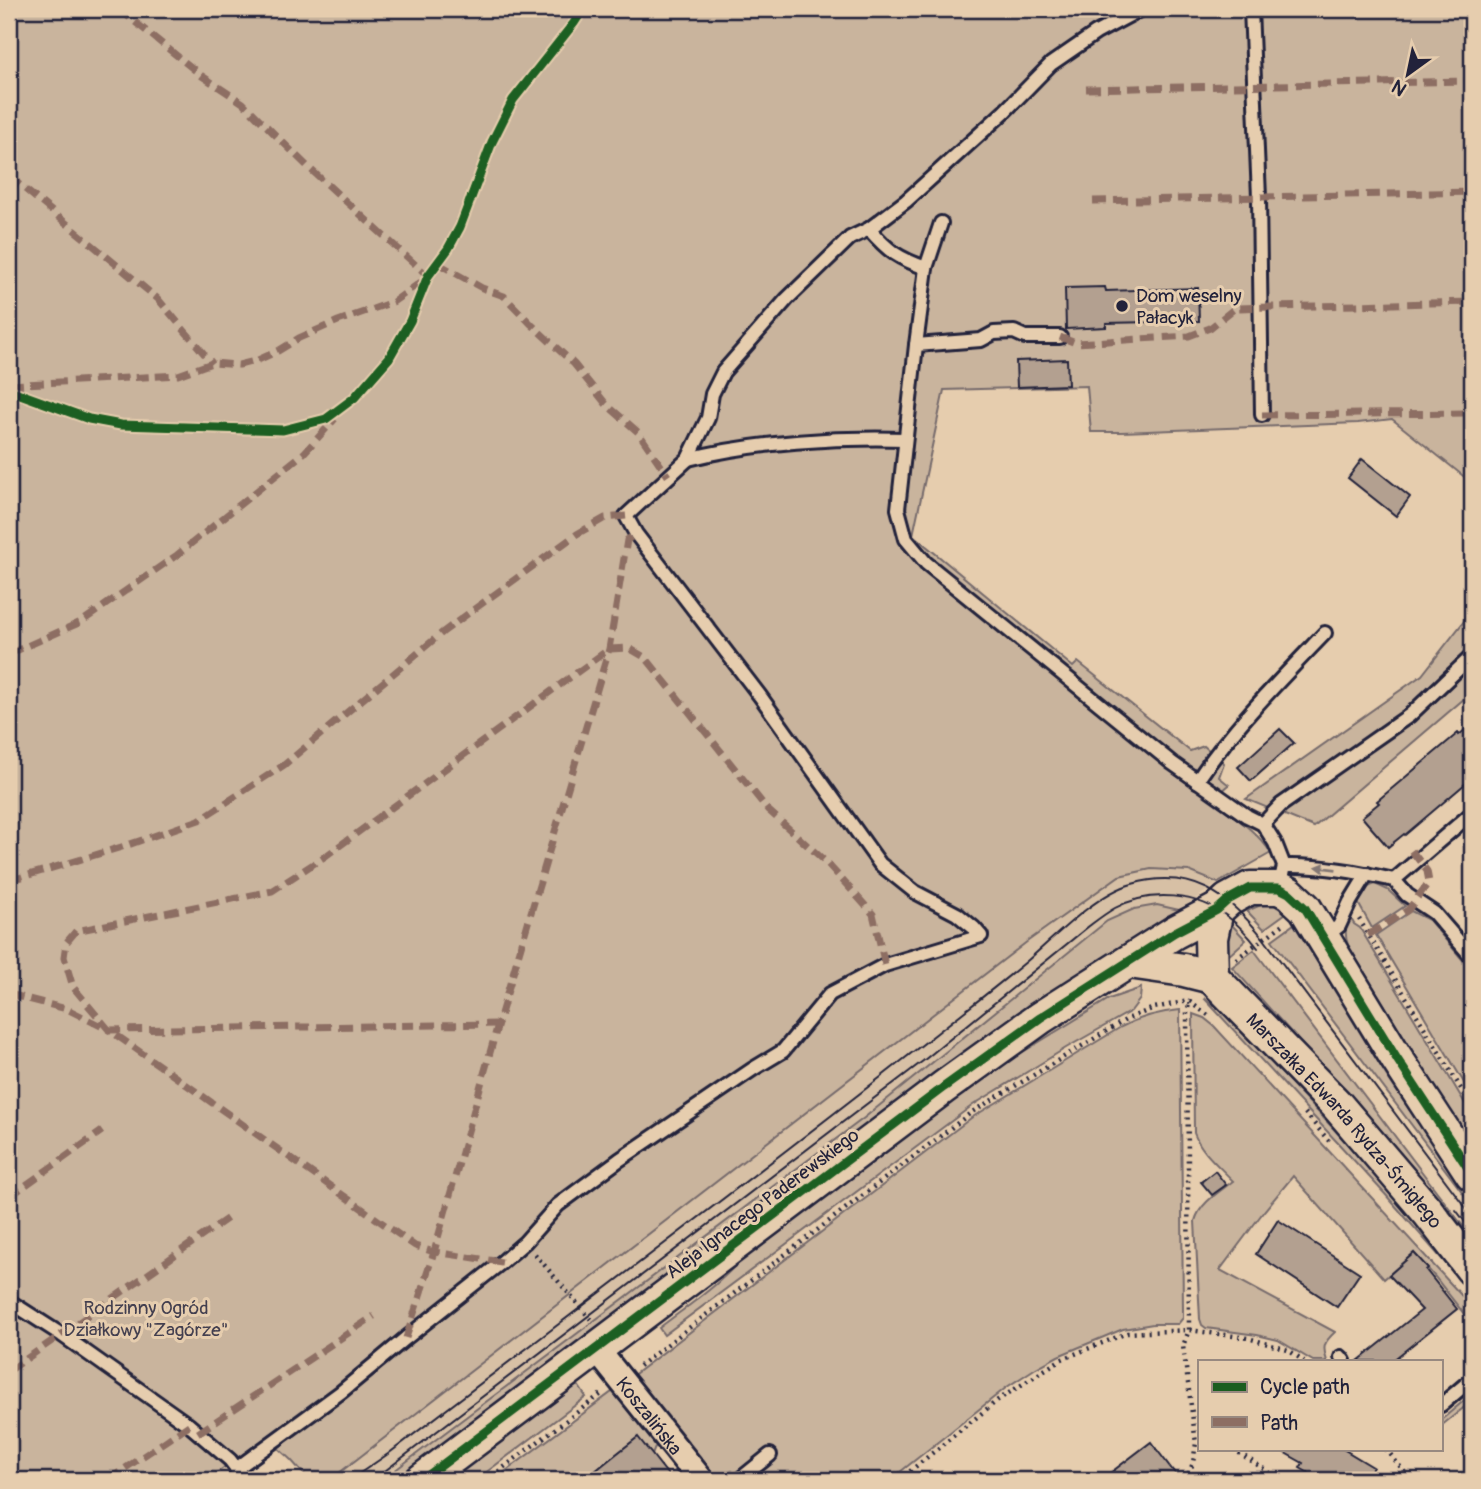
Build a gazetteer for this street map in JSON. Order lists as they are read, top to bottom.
{
  "streets": {
    "street": ["Marszałka Edwarda Rydza-Śmigłego", "Aleja Ignacego Paderewskiego", "Koszalińska"]
  },
  "crossings": [
    ["Aleja Ignacego Paderewskiego", "Koszalińska"]
  ],
  "parks": ["Rodzinny Ogród Działkowy \"Zagórze\""],
  "places": ["Dom weselny Pałacyk"],
  "legend": ["Cycle path", "Path"],
  "north": "bottom left"
}
